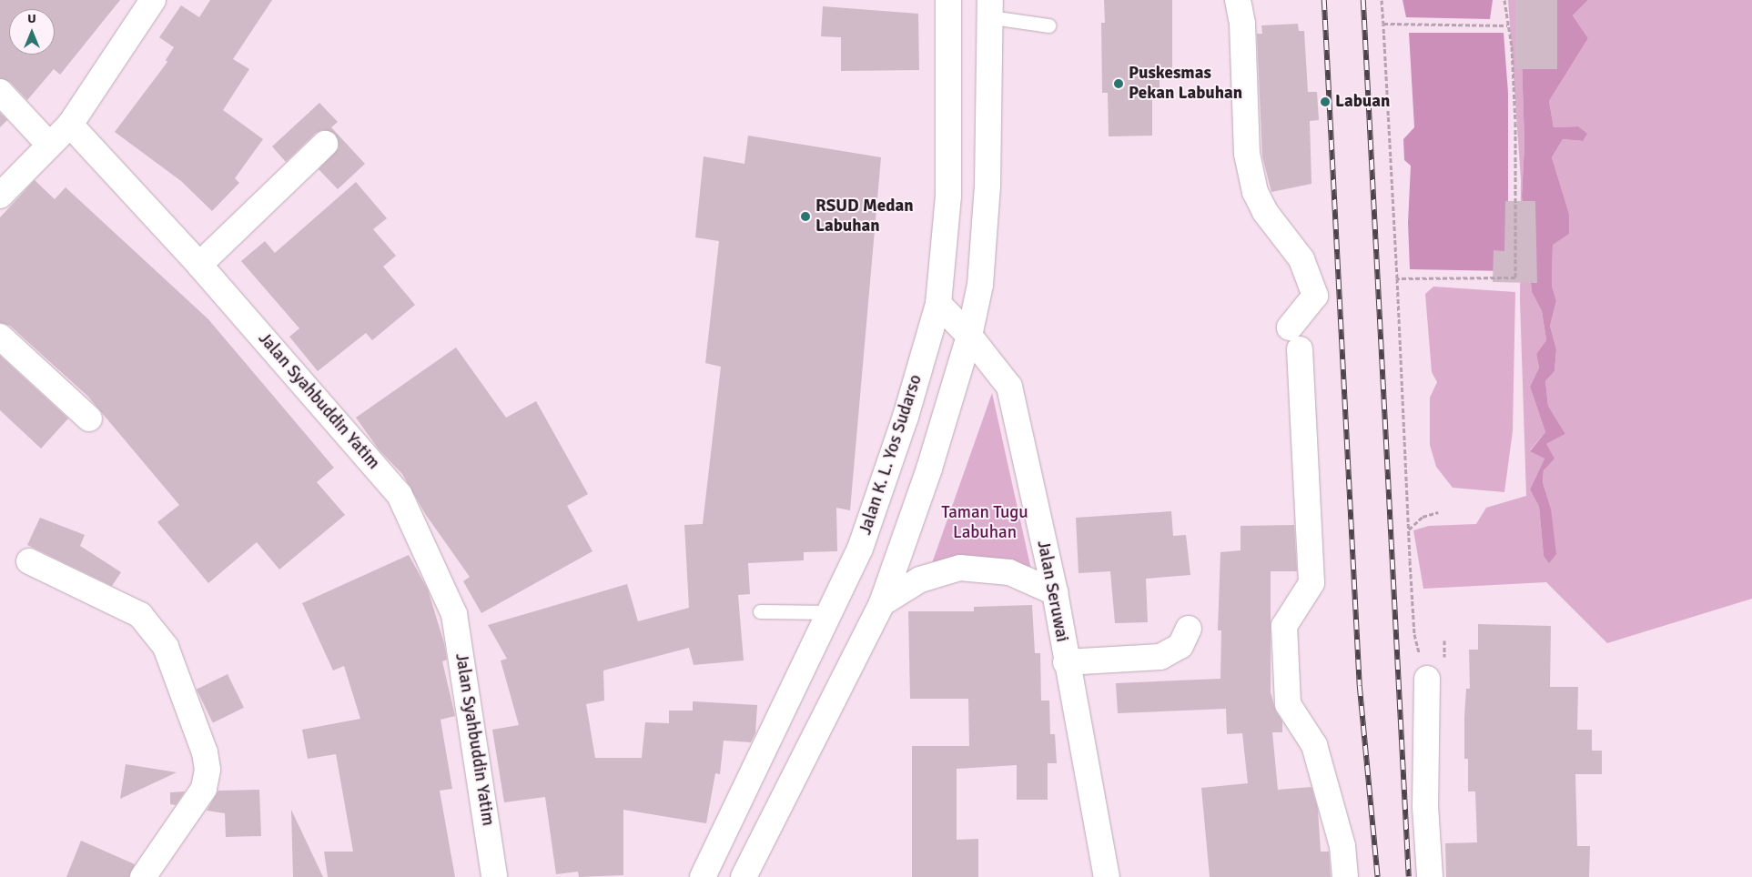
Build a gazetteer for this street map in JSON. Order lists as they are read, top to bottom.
{
  "streets": {
    "main road": ["Jalan Syahbuddin Yatim", "Jalan K. L. Yos Sudarso", "Jalan Seruwai"]
  },
  "crossings": [
    ["Jalan K. L. Yos Sudarso", "Jalan Seruwai"]
  ],
  "parks": ["Taman Tugu Labuhan"],
  "places": ["Puskesmas Pekan Labuhan", "Labuan", "RSUD Medan Labuhan"],
  "north": "top"
}
